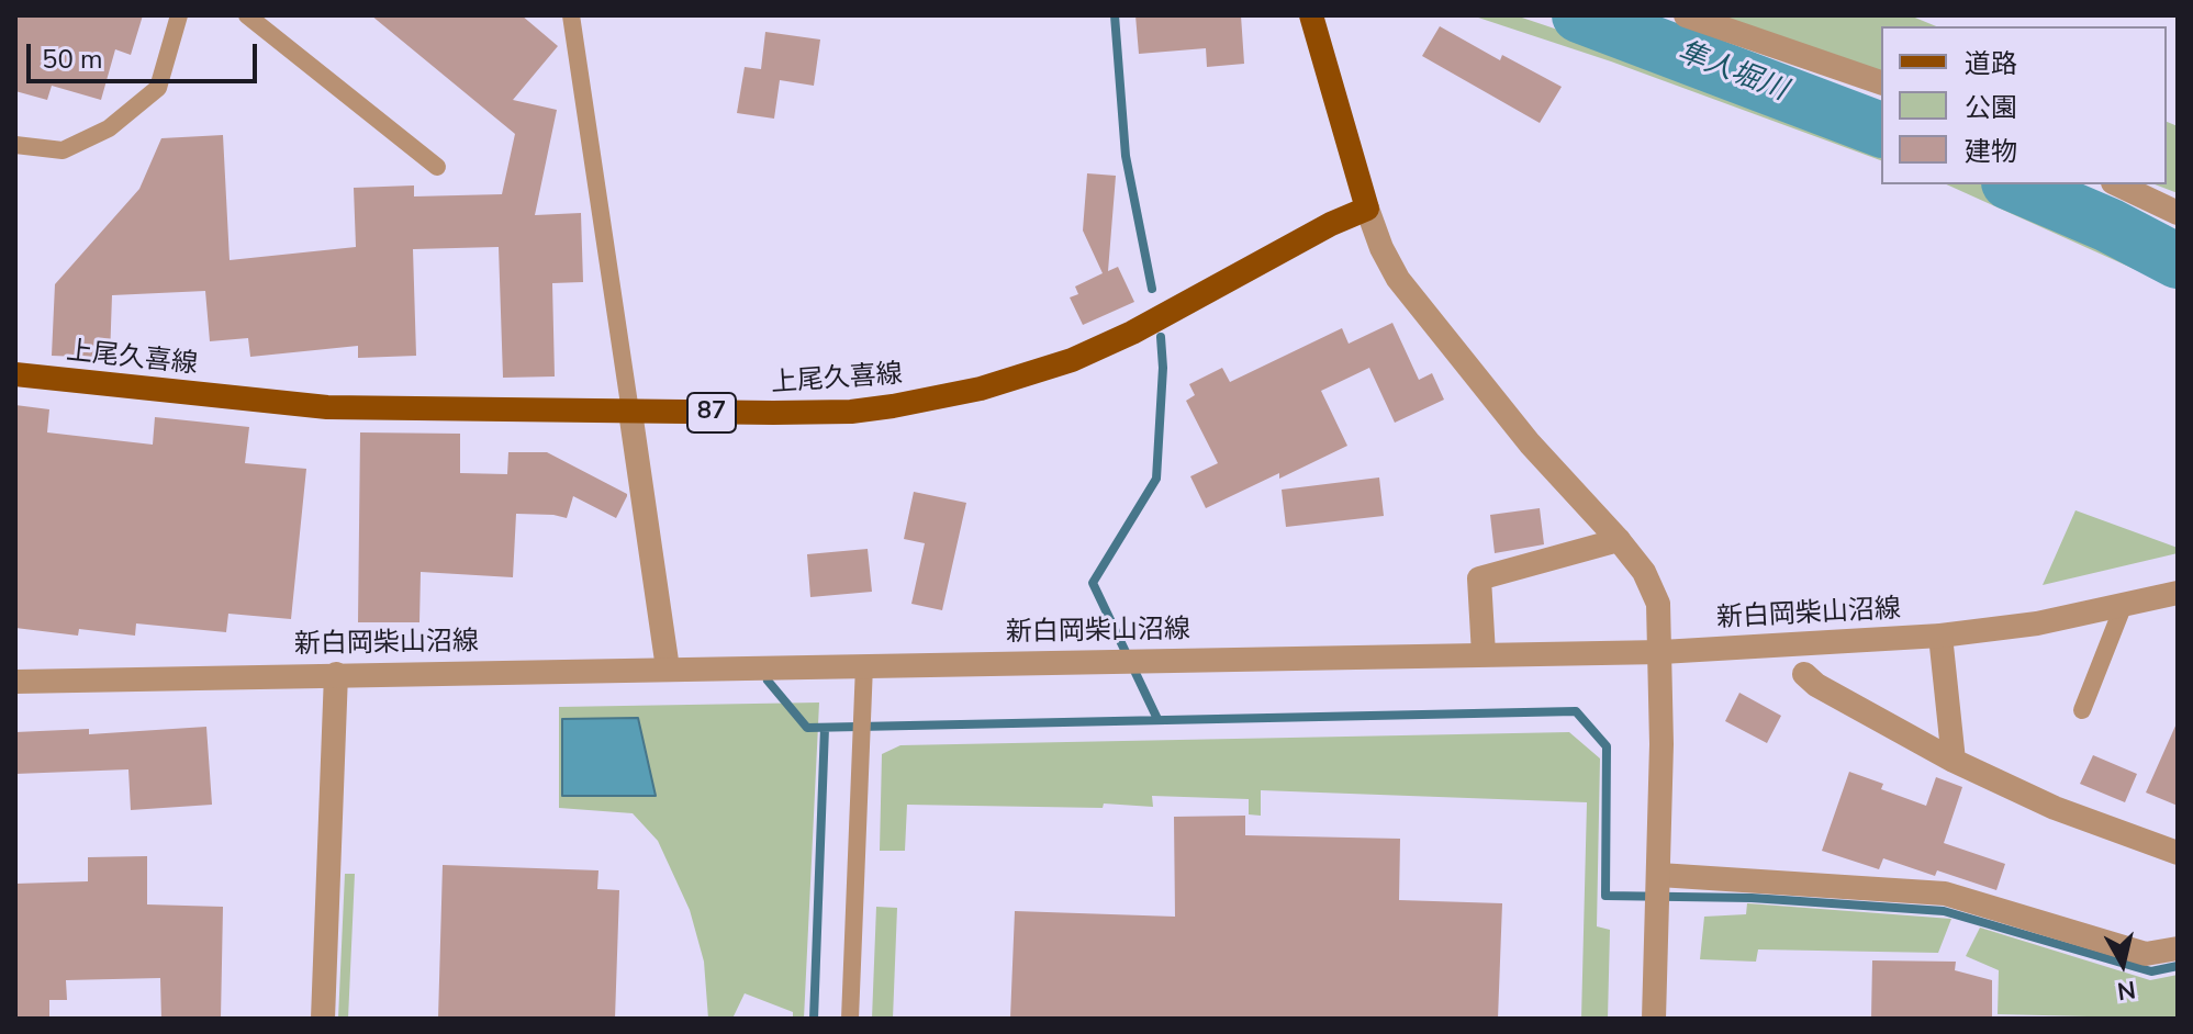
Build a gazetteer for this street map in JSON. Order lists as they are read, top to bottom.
{
  "streets": {
    "main road": ["上尾久喜線", "87"],
    "street": ["新白岡柴山沼線"]
  },
  "water": ["隼人堀川"],
  "legend": ["道路", "公園", "建物"],
  "scale_bar": "50 m",
  "north": "bottom"
}
